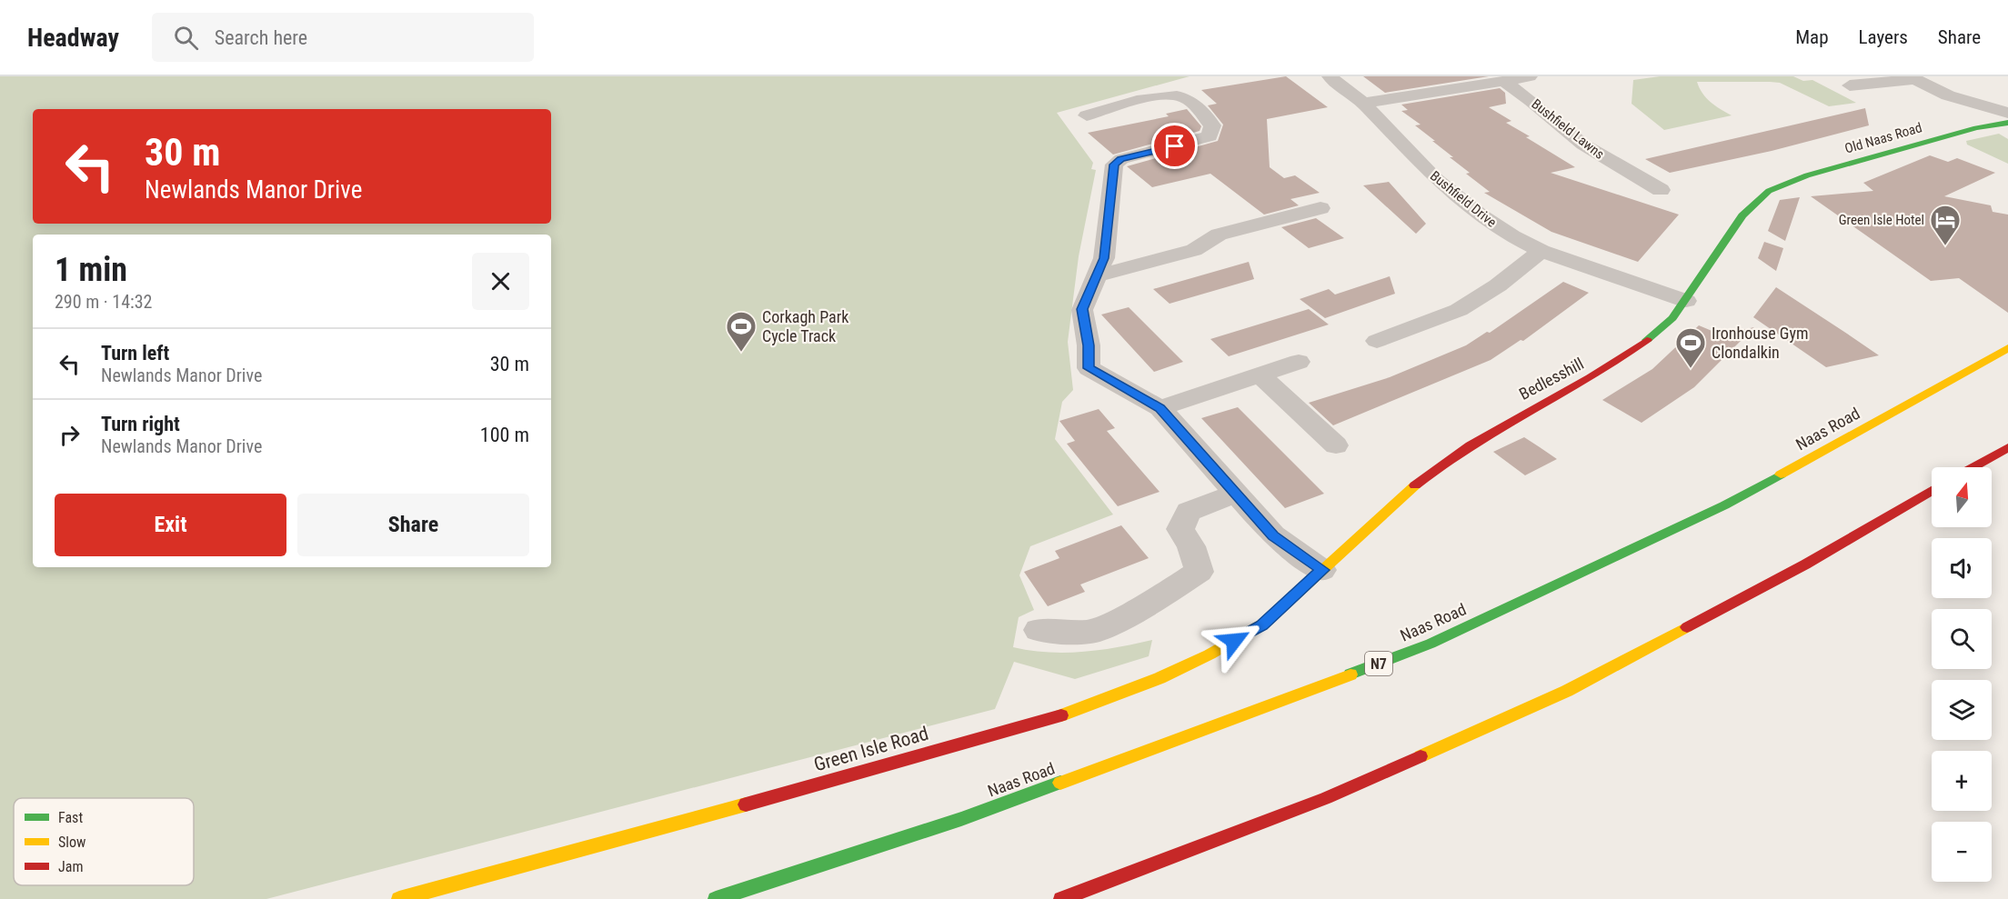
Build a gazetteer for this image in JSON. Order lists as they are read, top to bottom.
{
  "streets": {
    "main road": [
      "Old Naas Road",
      "Bedlesshill",
      "Naas Road",
      "N7",
      "Green Isle Road"
    ],
    "street": ["Bushfield Lawns", "Bushfield Drive"]
  },
  "crossings": [
    ["Bushfield Lawns", "Bushfield Drive"],
    ["Old Naas Road", "Bedlesshill"],
    ["Bushfield Drive", "Bedlesshill"],
    ["Bedlesshill", "Green Isle Road"]
  ],
  "places": {
    "hotel": ["Green Isle Hotel"],
    "sports": ["Corkagh Park Cycle Track", "Ironhouse Gym Clondalkin"]
  },
  "legend": ["Fast", "Slow", "Jam"],
  "north": "top",
  "page": {
    "header": "Headway",
    "search": "Search here",
    "nav": ["Map", "Layers", "Share"],
    "turn": ["30 m", "Newlands Manor Drive"],
    "heading": ["1 min", "290 m · 14:32"],
    "list": [
      {
        "name": "Turn left",
        "note": "Newlands Manor Drive",
        "value": "30 m"
      },
      {
        "name": "Turn right",
        "note": "Newlands Manor Drive",
        "value": "100 m"
      }
    ],
    "map_buttons": ["+", "−"],
    "buttons": ["Exit", "Share"]
  }
}
